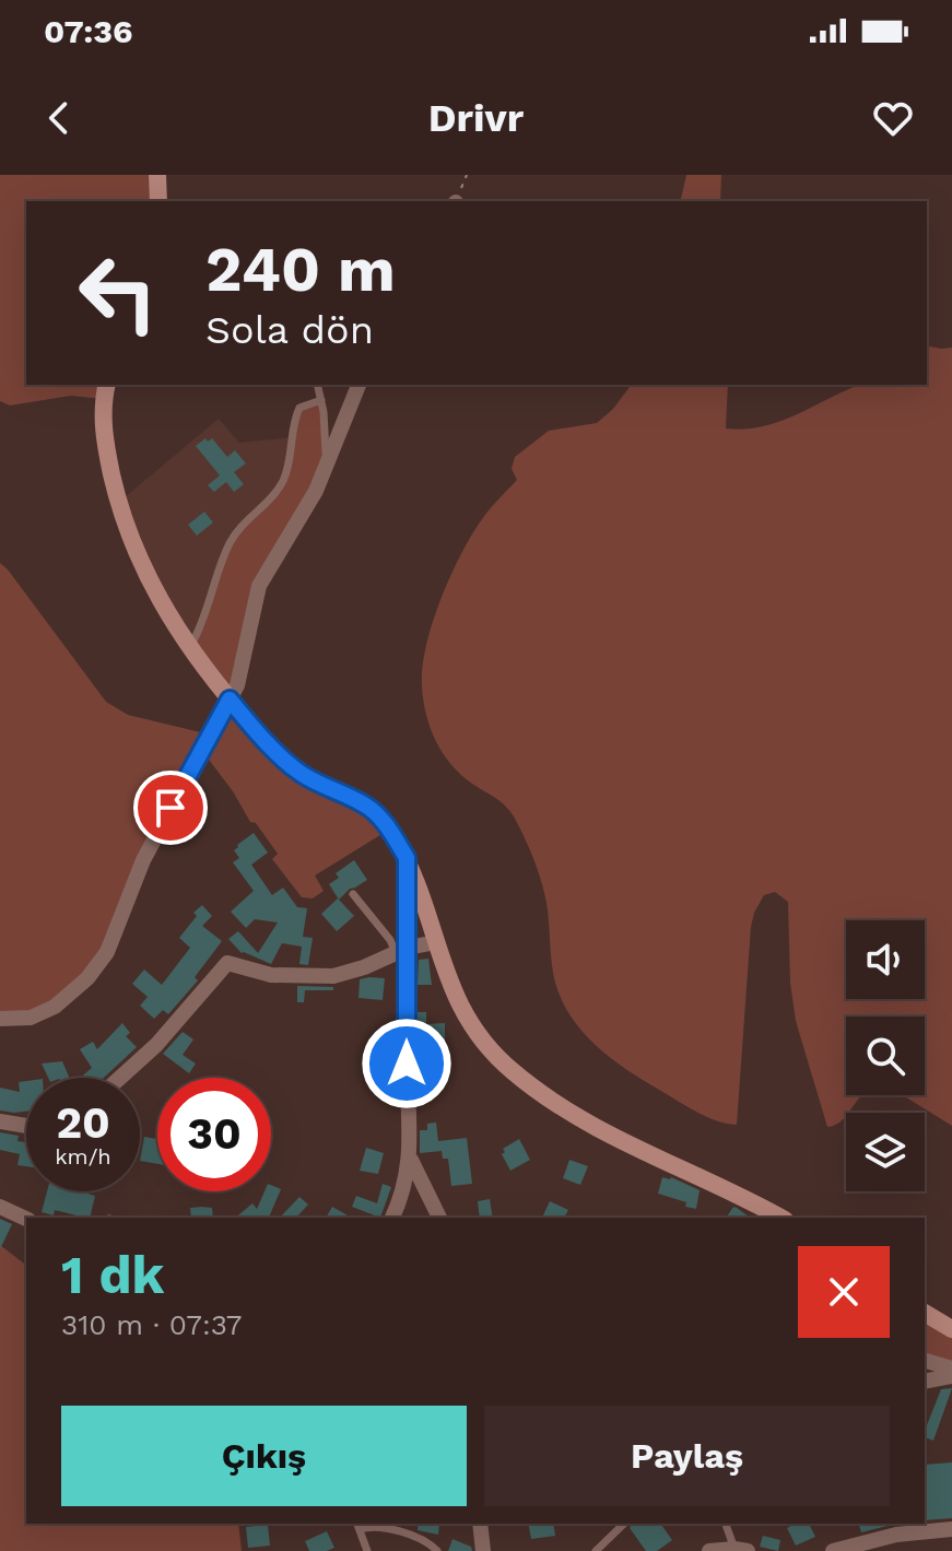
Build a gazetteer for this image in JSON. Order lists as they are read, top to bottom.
{
  "page": {
    "status": "07:36",
    "header": "Drivr",
    "turn": ["240 m", "Sola dön"],
    "speed": "20 km/h",
    "limit": "30",
    "heading": ["1 dk", "310 m · 07:37"],
    "buttons": ["Çıkış", "Paylaş"]
  }
}
